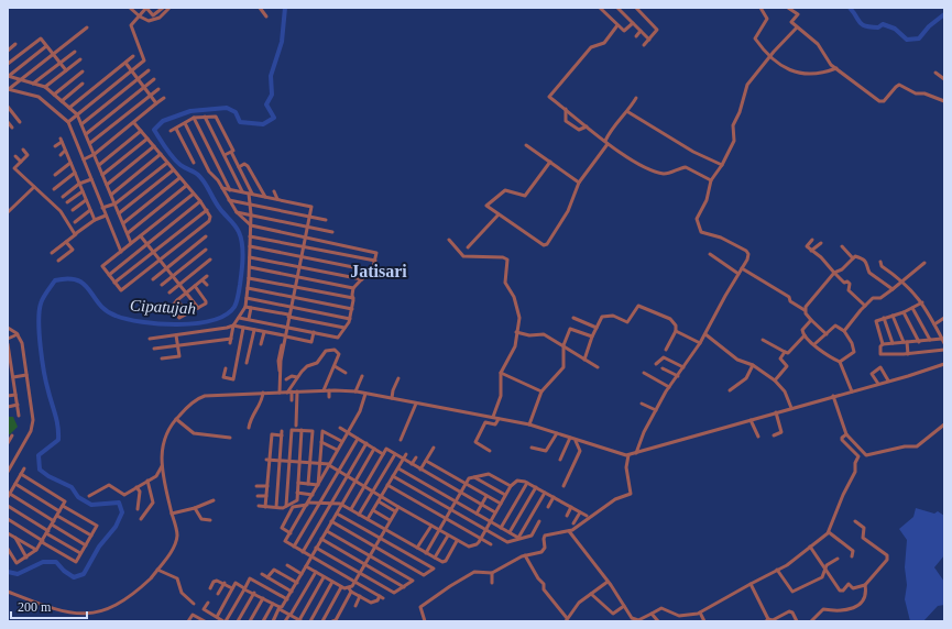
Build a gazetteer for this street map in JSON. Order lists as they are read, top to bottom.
{
  "districts": ["Jatisari"],
  "water": ["Cipatujah"],
  "scale_bar": "200 m"
}
